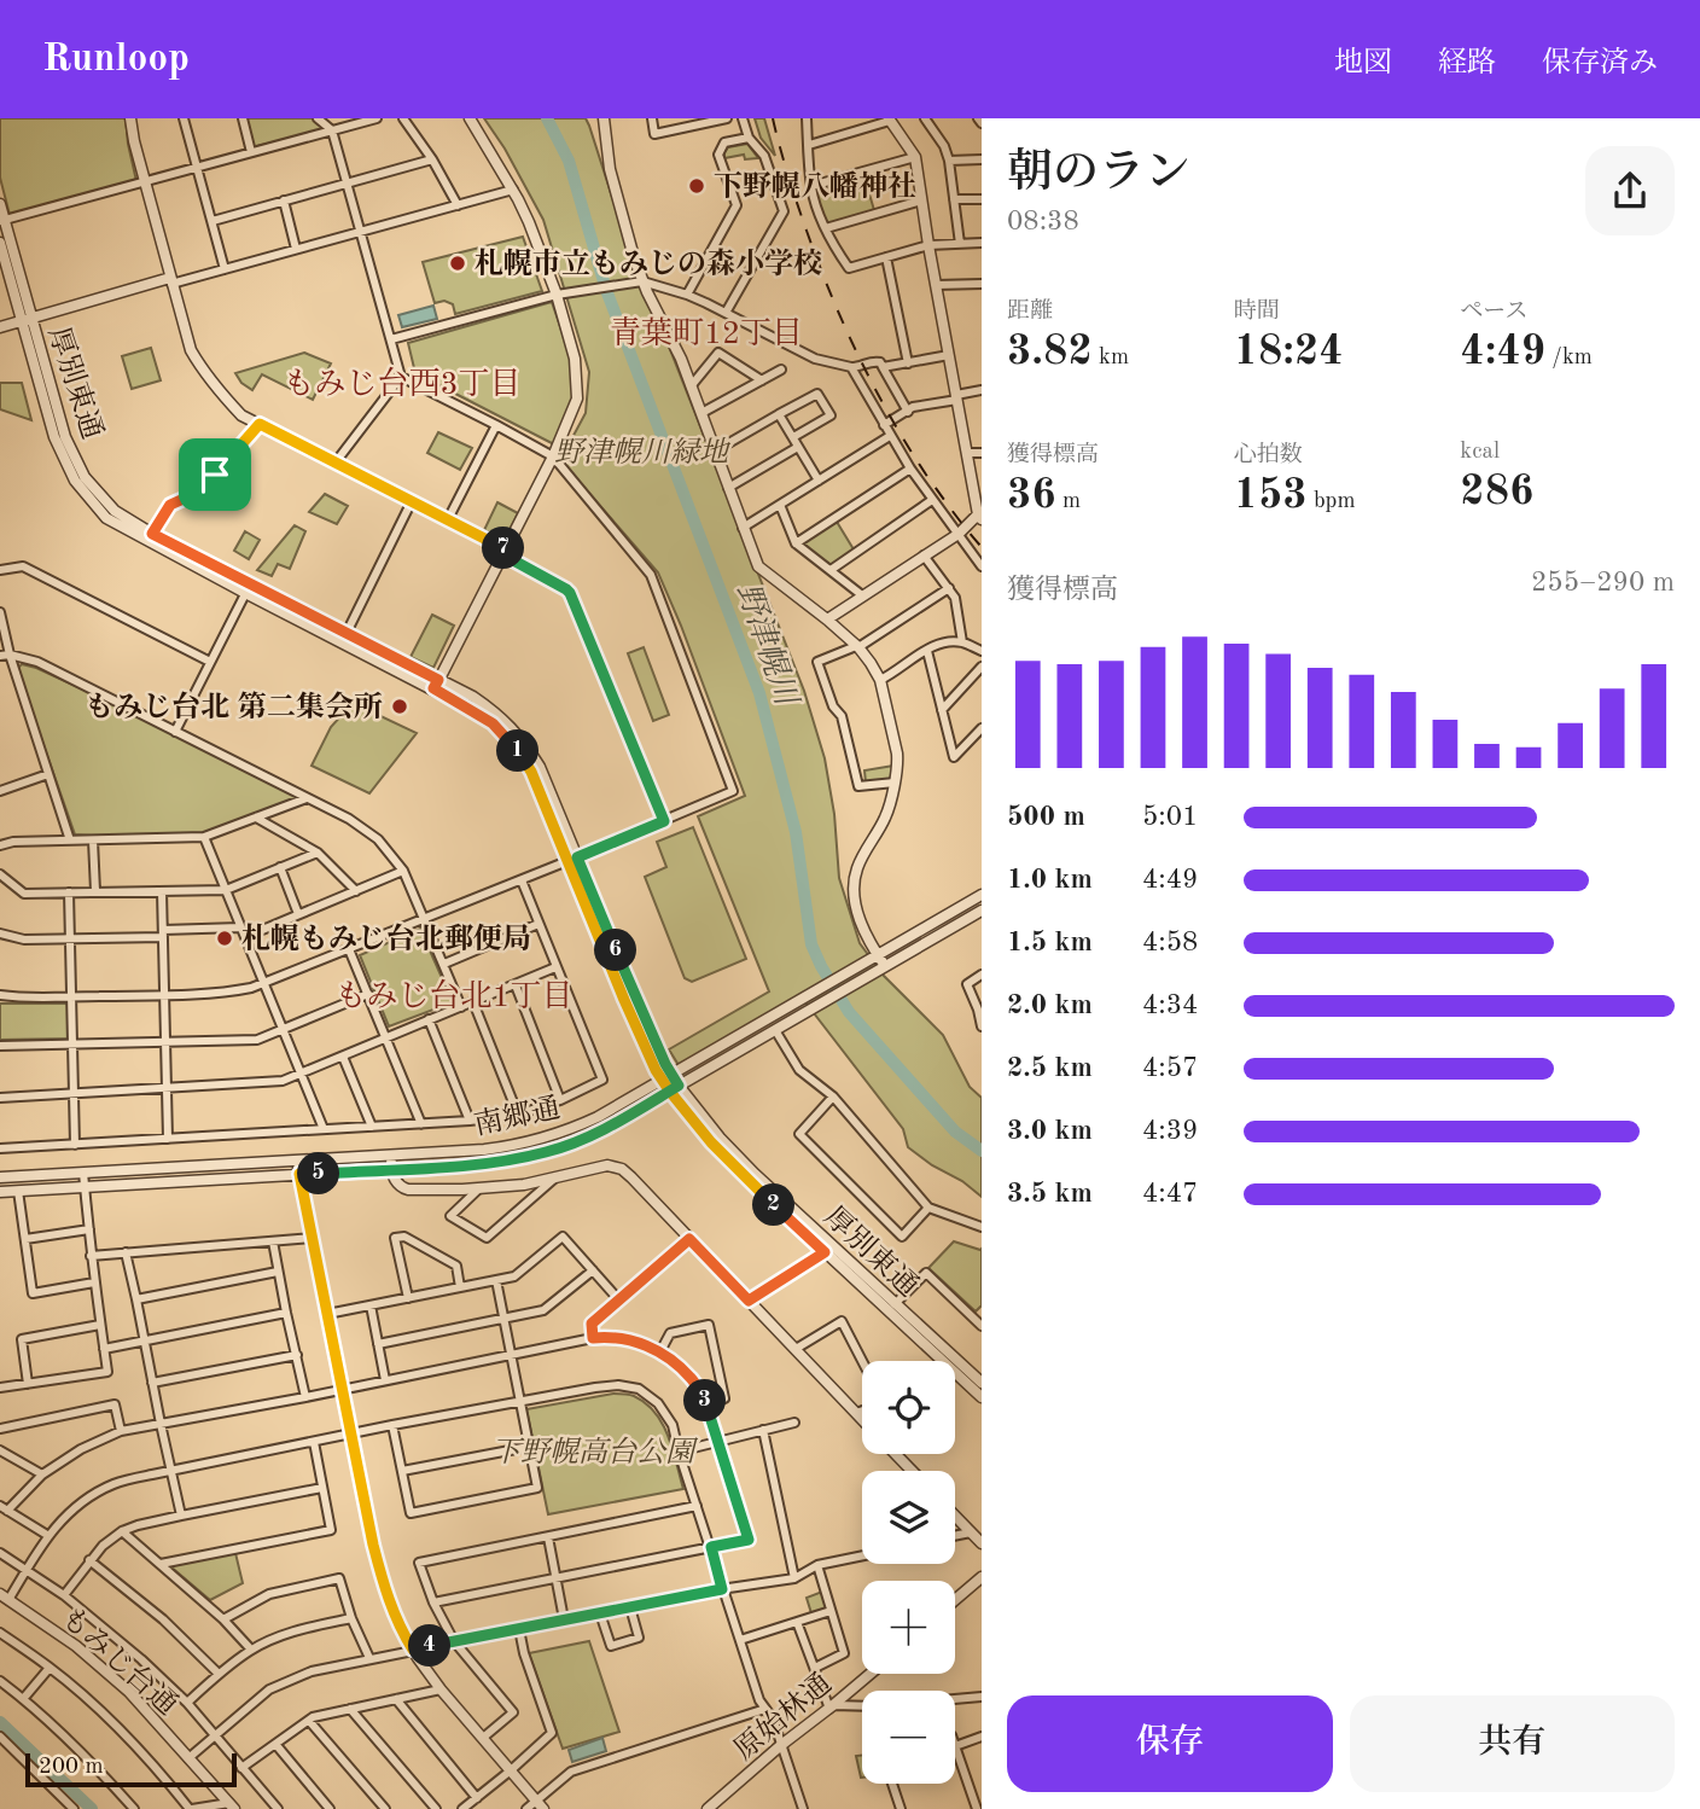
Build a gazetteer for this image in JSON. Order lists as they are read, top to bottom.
{
  "streets": {
    "street": [
      "厚別東通",
      "南郷通",
      "もみじ台通",
      "原始林通"
    ]
  },
  "crossings": [
    ["厚別東通", "南郷通"]
  ],
  "districts": ["青葉町12丁目", "もみじ台西3丁目", "もみじ台北1丁目"],
  "water": ["野津幌川"],
  "parks": ["野津幌川緑地", "下野幌高台公園"],
  "places": [
    "下野幌八幡神社",
    "札幌市立もみじの森小学校",
    "もみじ台北 第二集会所",
    "札幌もみじ台北郵便局"
  ],
  "scale_bar": "200 m",
  "page": {
    "header": "Runloop",
    "nav": ["地図", "経路", "保存済み"],
    "heading": ["朝のラン", "08:38"],
    "stats": [
      ["距離", "3.82 km"],
      ["時間", "18:24"],
      ["ペース", "4:49 /km"],
      ["獲得標高", "36 m"],
      ["心拍数", "153 bpm"],
      ["kcal", "286"]
    ],
    "pins": [
      "7",
      "1",
      "6",
      "5",
      "2",
      "3",
      "4"
    ],
    "chart": ["獲得標高", "255–290 m"],
    "list": [
      {
        "name": "500 m",
        "note": "5:01"
      },
      {
        "name": "1.0 km",
        "note": "4:49"
      },
      {
        "name": "1.5 km",
        "note": "4:58"
      },
      {
        "name": "2.0 km",
        "note": "4:34"
      },
      {
        "name": "2.5 km",
        "note": "4:57"
      },
      {
        "name": "3.0 km",
        "note": "4:39"
      },
      {
        "name": "3.5 km",
        "note": "4:47"
      }
    ],
    "map_buttons": ["+", "−"],
    "buttons": ["保存", "共有"],
    "scale": "200 m"
  }
}
